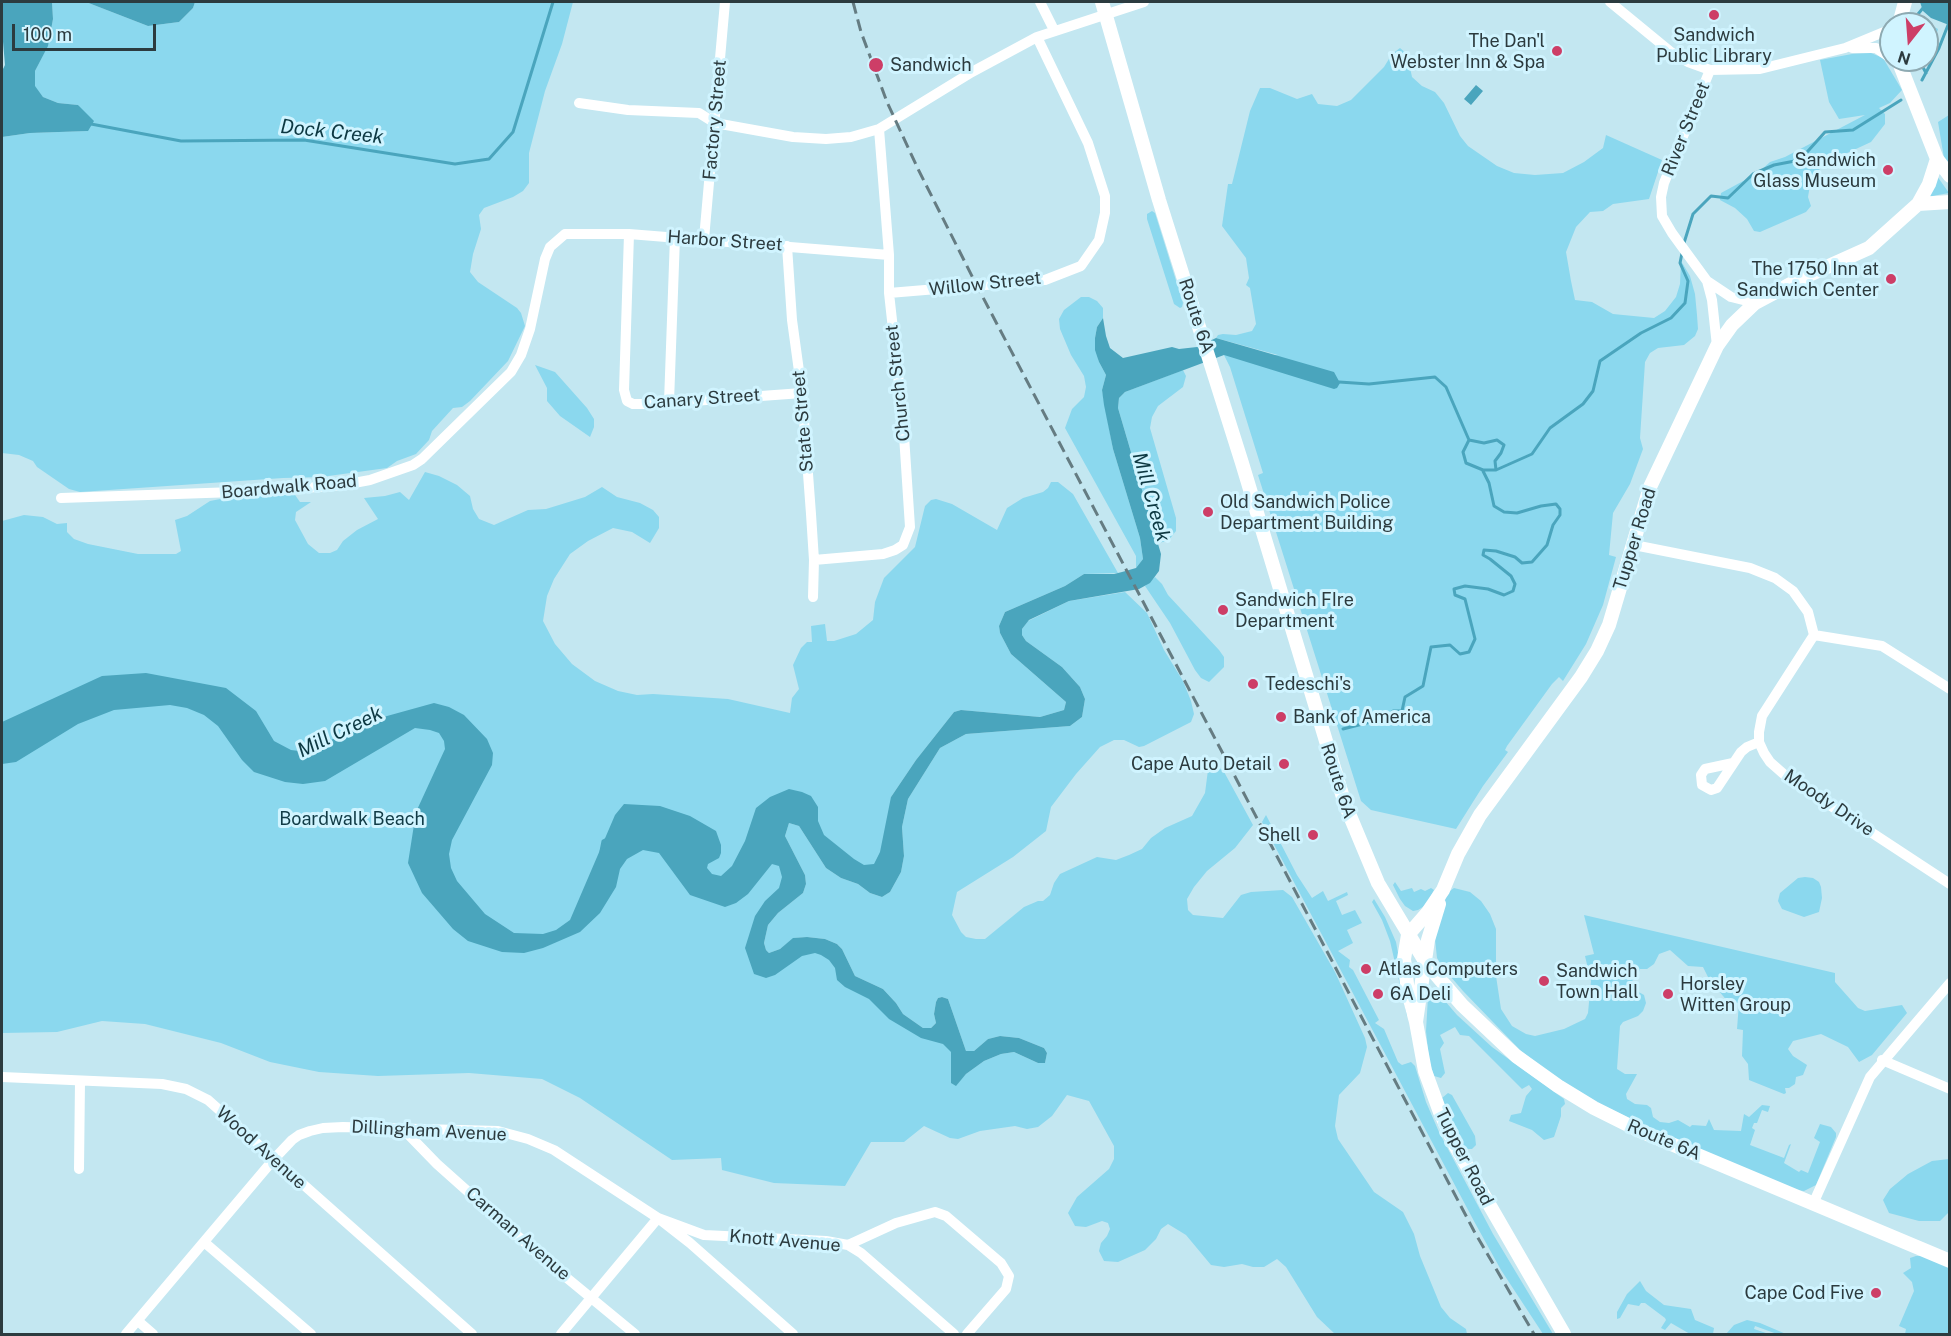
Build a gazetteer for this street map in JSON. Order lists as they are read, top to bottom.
{
  "streets": {
    "main road": ["Route 6A", "Tupper Road"],
    "street": [
      "Factory Street",
      "River Street",
      "Harbor Street",
      "Willow Street",
      "Church Street",
      "Canary Street",
      "State Street",
      "Boardwalk Road",
      "Moody Drive",
      "Dillingham Avenue",
      "Wood Avenue",
      "Carman Avenue",
      "Knott Avenue"
    ]
  },
  "crossings": [
    ["Factory Street", "Harbor Street"],
    ["River Street", "Tupper Road"],
    ["Harbor Street", "Church Street"],
    ["Harbor Street", "Canary Street"],
    ["Harbor Street", "State Street"],
    ["Harbor Street", "Boardwalk Road"],
    ["Willow Street", "Church Street"],
    ["Route 6A", "Tupper Road"],
    ["Church Street", "State Street"],
    ["Canary Street", "State Street"],
    ["Dillingham Avenue", "Wood Avenue"],
    ["Dillingham Avenue", "Carman Avenue"],
    ["Dillingham Avenue", "Knott Avenue"]
  ],
  "water": ["Dock Creek", "Mill Creek"],
  "parks": ["Boardwalk Beach"],
  "places": [
    "Sandwich Public Library",
    "The Dan'l Webster Inn & Spa",
    "Sandwich",
    "Sandwich Glass Museum",
    "The 1750 Inn at Sandwich Center",
    "Old Sandwich Police Department Building",
    "Sandwich FIre Department",
    "Tedeschi's",
    "Bank of America",
    "Cape Auto Detail",
    "Shell",
    "Atlas Computers",
    "Sandwich Town Hall",
    "6A Deli",
    "Horsley Witten Group",
    "Cape Cod Five"
  ],
  "scale_bar": "100 m",
  "north": "bottom"
}
